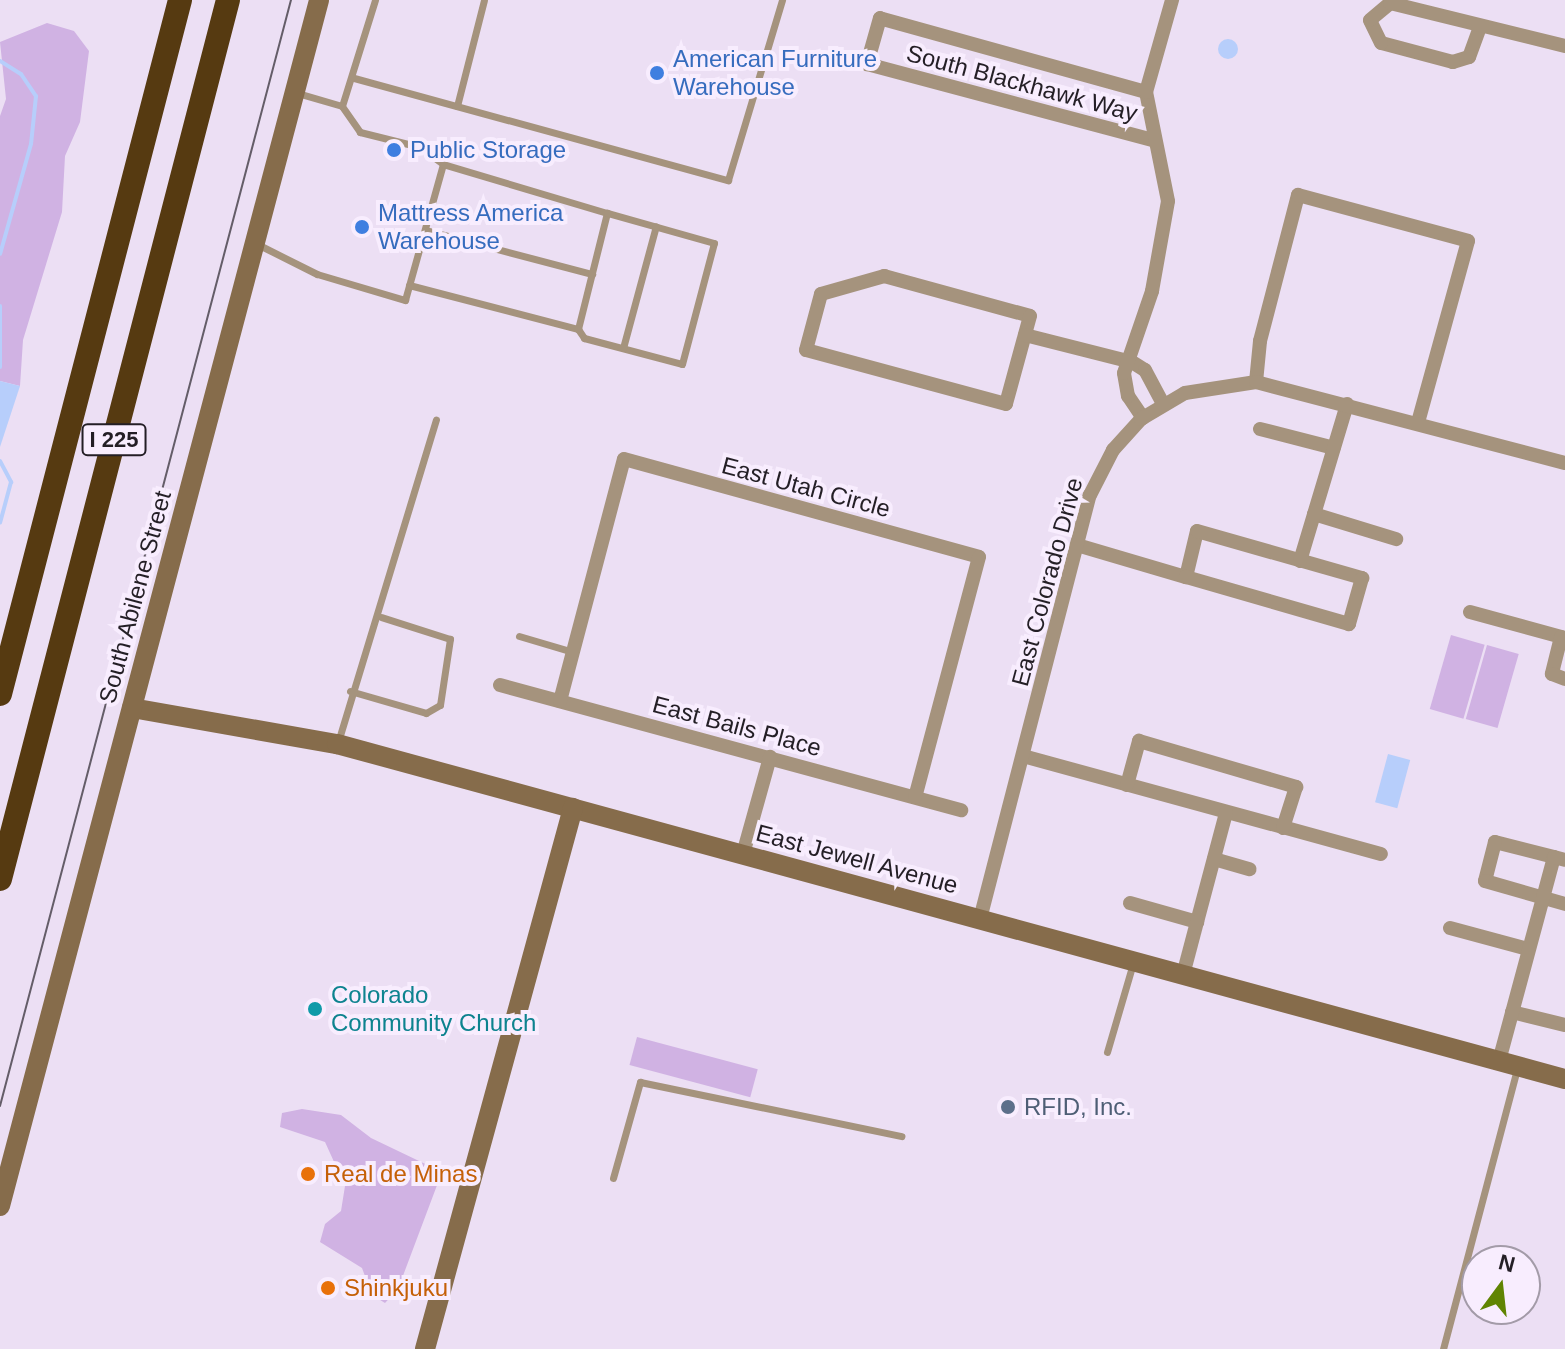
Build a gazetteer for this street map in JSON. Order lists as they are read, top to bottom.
{
  "streets": {
    "highway": ["I 225"],
    "street": [
      "South Blackhawk Way",
      "East Utah Circle",
      "East Colorado Drive",
      "South Abilene Street",
      "East Bails Place",
      "East Jewell Avenue"
    ]
  },
  "crossings": [
    ["South Blackhawk Way", "East Colorado Drive"],
    ["East Utah Circle", "East Bails Place"],
    ["East Colorado Drive", "East Jewell Avenue"],
    ["South Abilene Street", "East Jewell Avenue"]
  ],
  "places": [
    "American Furniture Warehouse",
    "Public Storage",
    "Mattress America Warehouse",
    "Colorado Community Church",
    "RFID, Inc.",
    "Real de Minas",
    "Shinkjuku"
  ],
  "north": "top"
}
